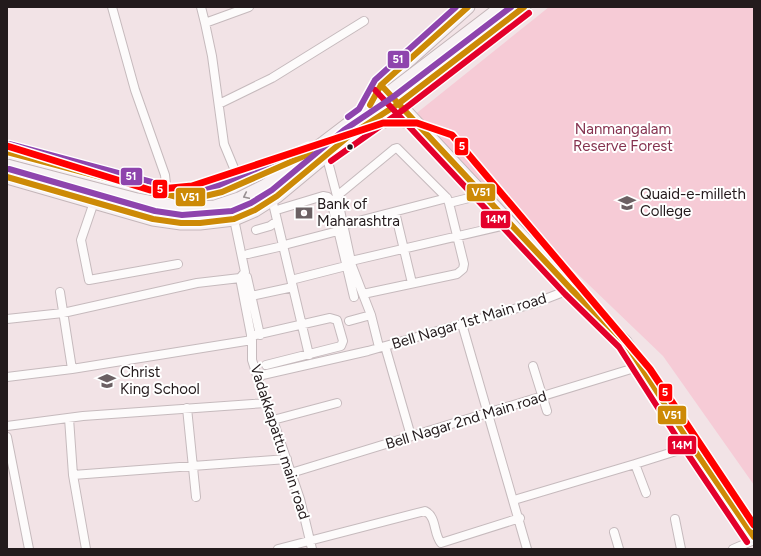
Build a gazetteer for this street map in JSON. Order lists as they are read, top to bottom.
{
  "streets": {
    "street": ["Bell Nagar 1st Main road", "Bell Nagar 2nd Main road", "Vadakkapattu main road"]
  },
  "crossings": [
    ["Bell Nagar 1st Main road", "Vadakkapattu main road"],
    ["Bell Nagar 2nd Main road", "Vadakkapattu main road"]
  ],
  "parks": ["Nanmangalam Reserve Forest"],
  "places": {
    "school or university": ["Quaid-e-milleth College", "Christ King School"],
    "bank": ["Bank of Maharashtra"]
  },
  "lines": [
    "transit line V51",
    "transit line 51",
    "transit line 14M",
    "transit line 5"
  ]
}
